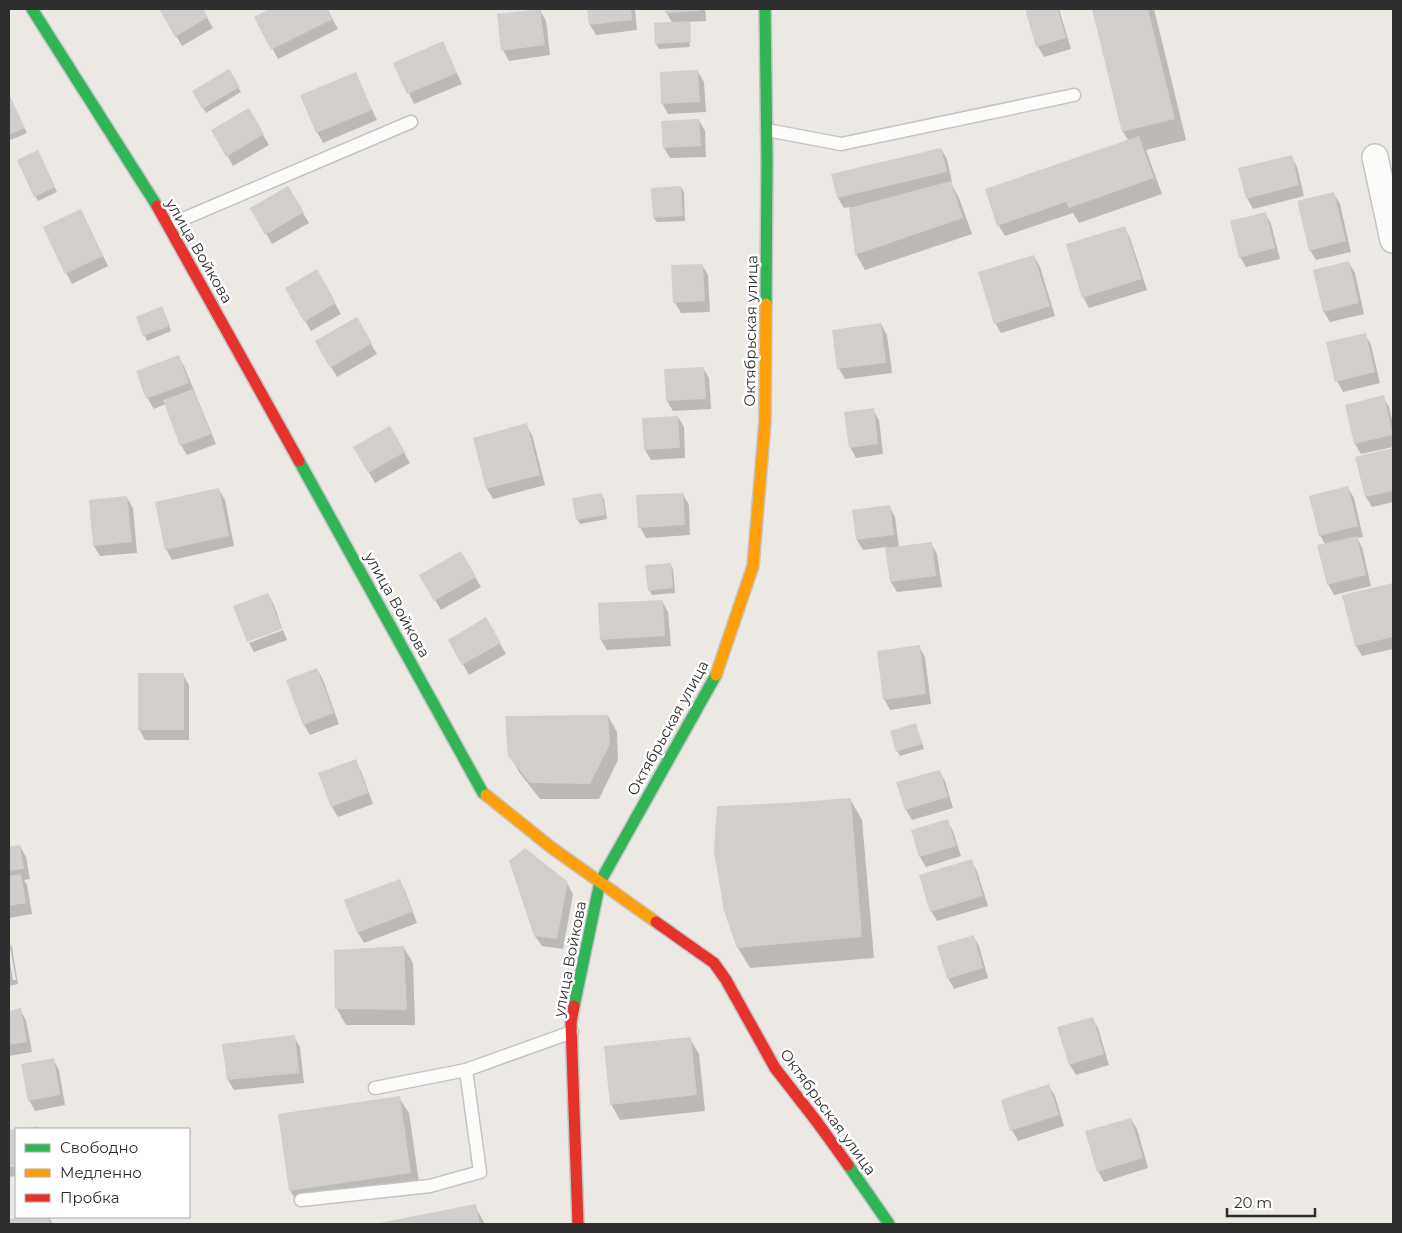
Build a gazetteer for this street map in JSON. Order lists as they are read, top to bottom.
{
  "streets": {
    "street": ["улица Войкова", "Октябрьская улица"]
  },
  "crossings": [
    ["улица Войкова", "Октябрьская улица"]
  ],
  "legend": ["Свободно", "Медленно", "Пробка"],
  "scale_bar": "20 m"
}
